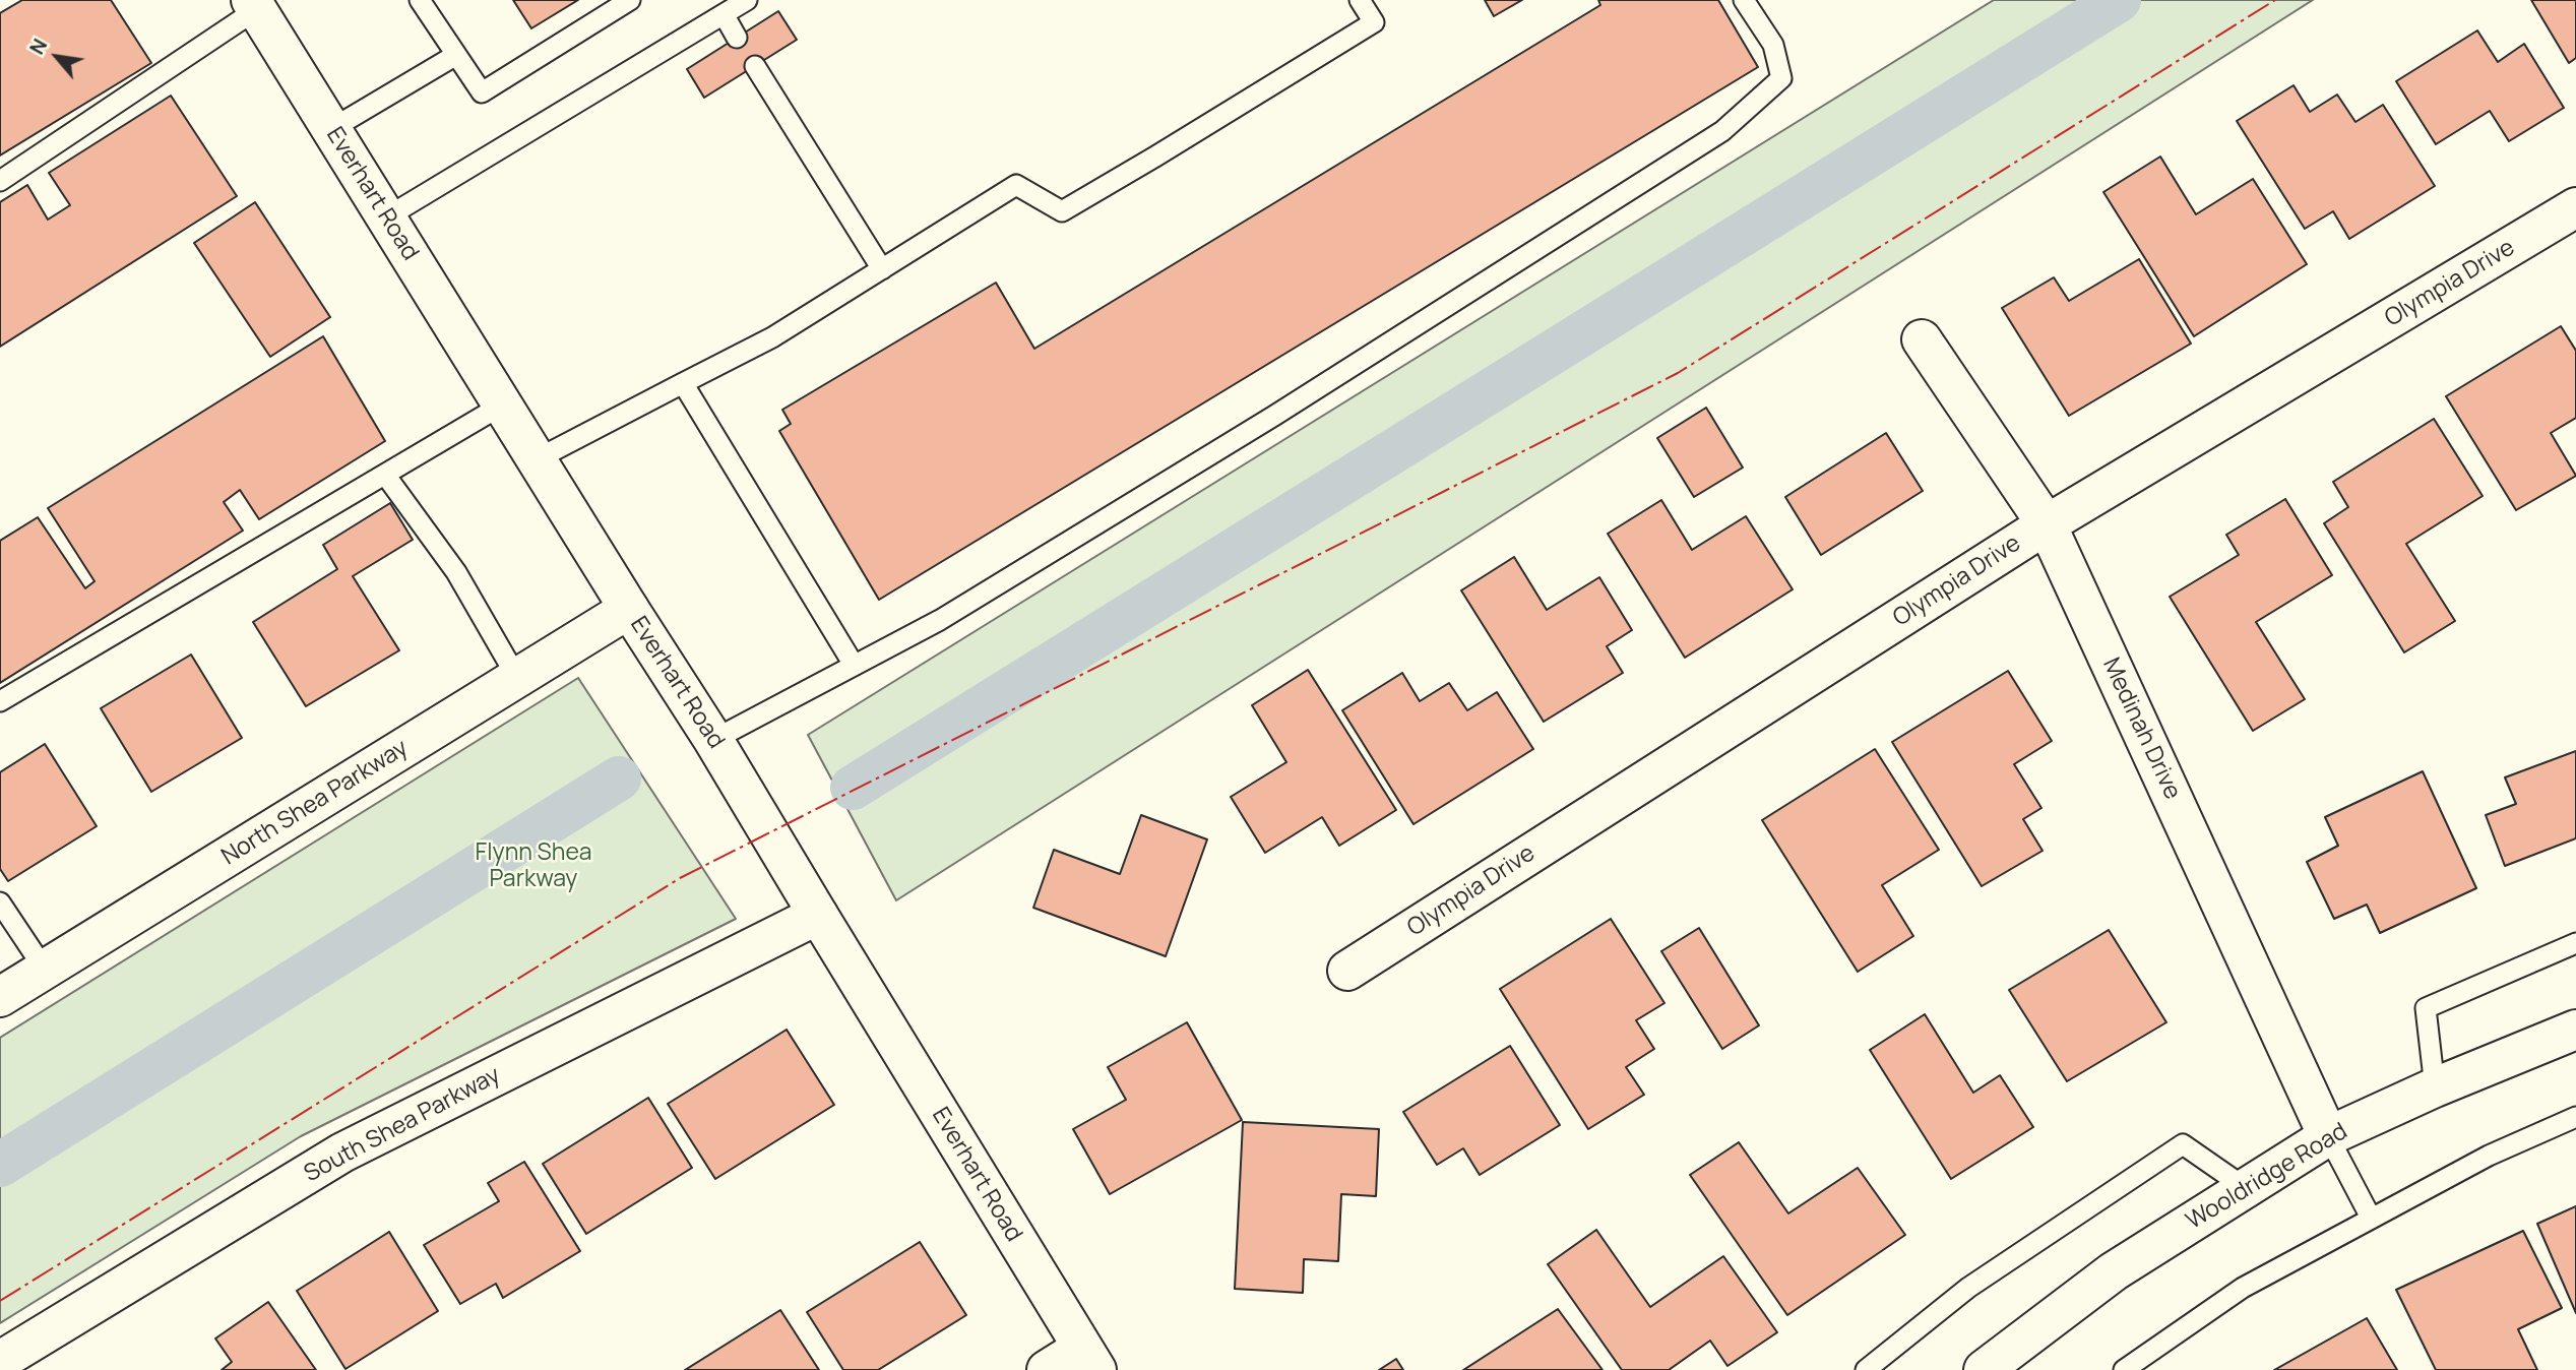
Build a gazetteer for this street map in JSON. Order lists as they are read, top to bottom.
{
  "streets": {
    "street": [
      "Everhart Road",
      "Olympia Drive",
      "Medinah Drive",
      "North Shea Parkway",
      "South Shea Parkway",
      "Wooldridge Road"
    ]
  },
  "crossings": [
    ["Everhart Road", "North Shea Parkway"],
    ["Everhart Road", "South Shea Parkway"],
    ["Olympia Drive", "Medinah Drive"],
    ["Medinah Drive", "Wooldridge Road"]
  ],
  "parks": ["Flynn Shea Parkway"],
  "north": "top left"
}
